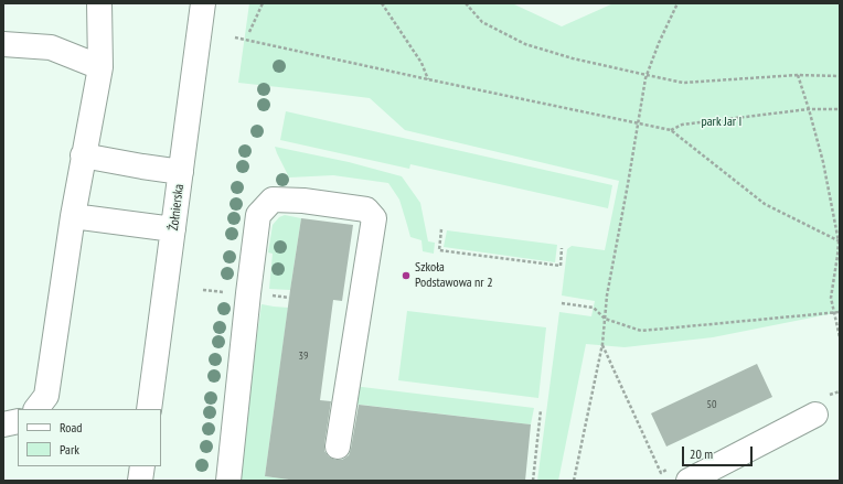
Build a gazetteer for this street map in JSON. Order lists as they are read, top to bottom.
{
  "streets": {
    "street": ["Żołnierska"]
  },
  "parks": ["park Jar I"],
  "places": ["Szkoła Podstawowa nr 2"],
  "house_numbers": ["39", "50"],
  "legend": ["Road", "Park"],
  "scale_bar": "20 m"
}
